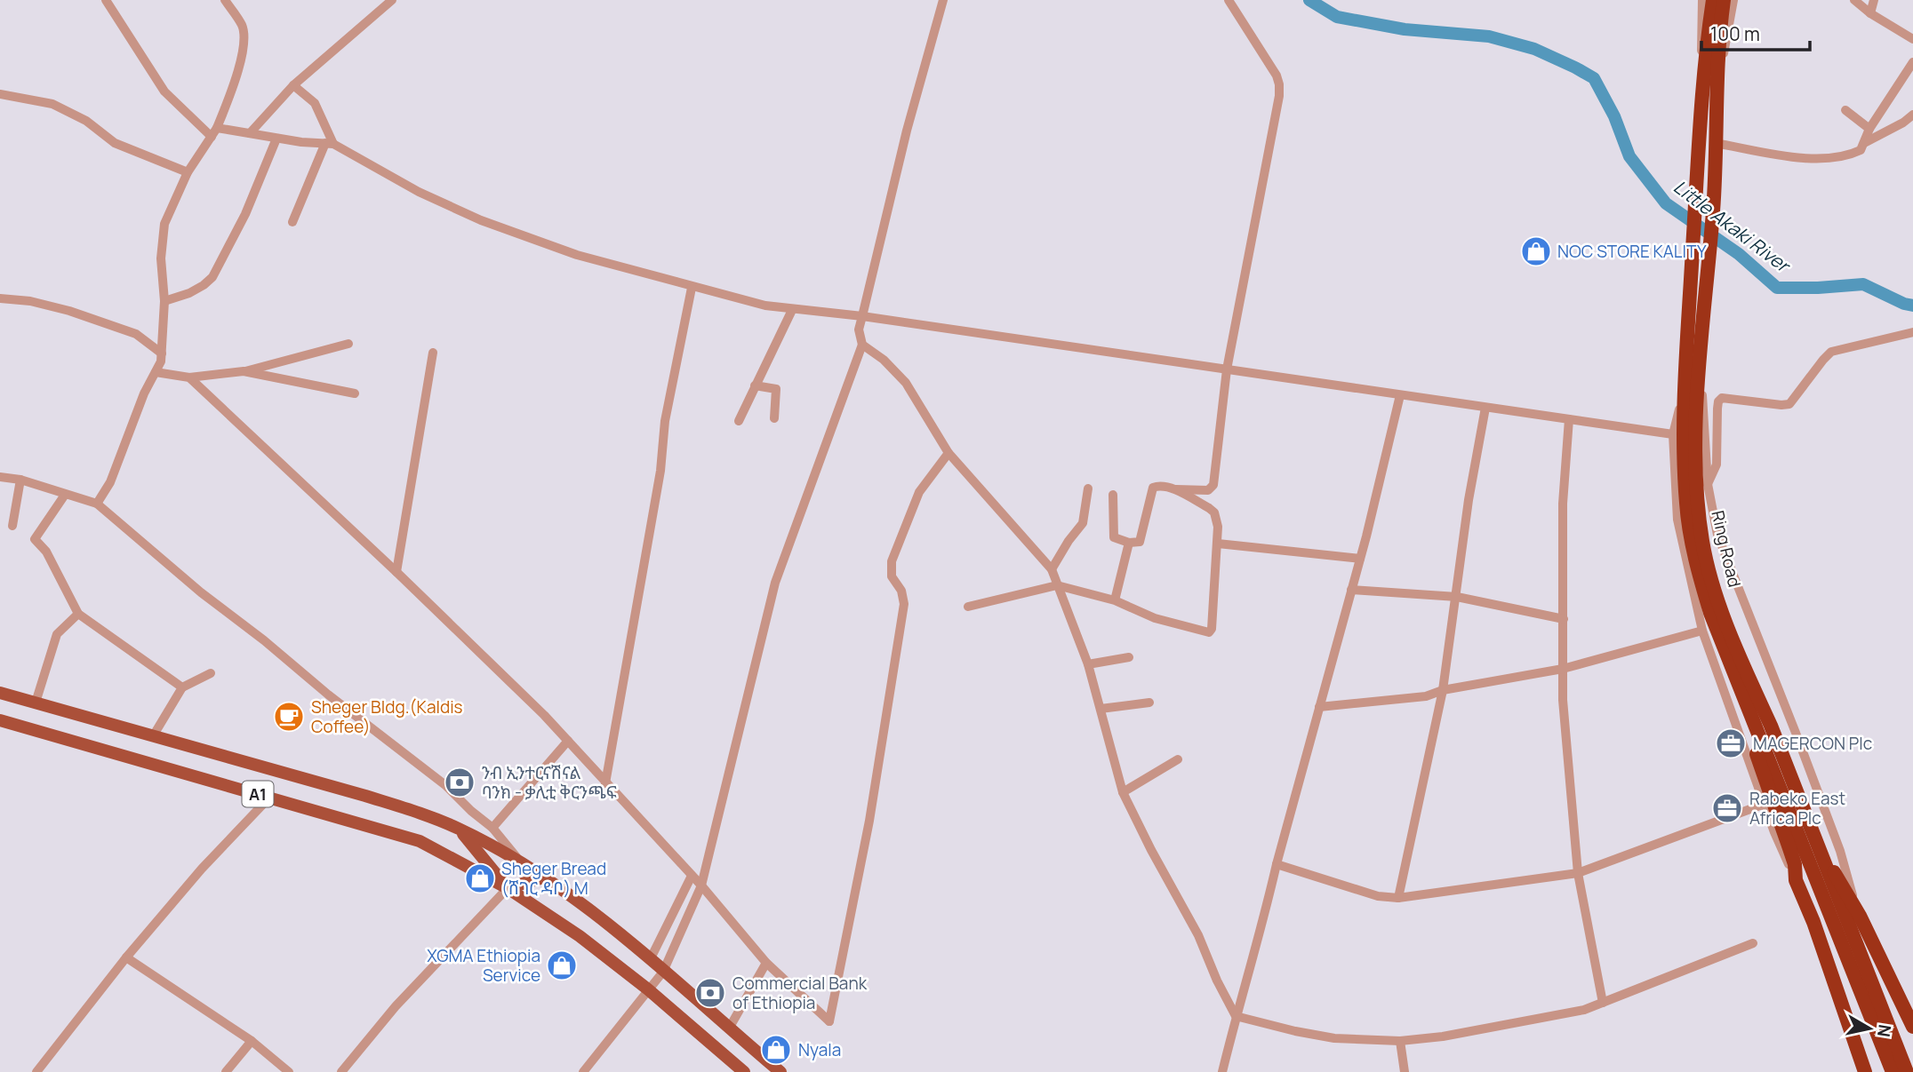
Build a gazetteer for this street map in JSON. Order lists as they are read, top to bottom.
{
  "streets": {
    "highway": ["Ring Road"],
    "main road": ["A1"]
  },
  "water": ["Little Akaki River"],
  "places": {
    "shop": [
      "NOC STORE KALITY",
      "Sheger Bread (ሸገር ዳቦ) M",
      "XGMA Ethiopia Service",
      "Nyala"
    ],
    "cafe": ["Sheger Bldg.(Kaldis Coffee)"],
    "office": ["MAGERCON Plc", "Rabeko East Africa Plc"],
    "bank": ["ንብ ኢንተርናሽናል ባንክ - ቃሊቲ ቅርንጫፍ", "Commercial Bank of Ethiopia"]
  },
  "scale_bar": "100 m",
  "north": "right"
}
